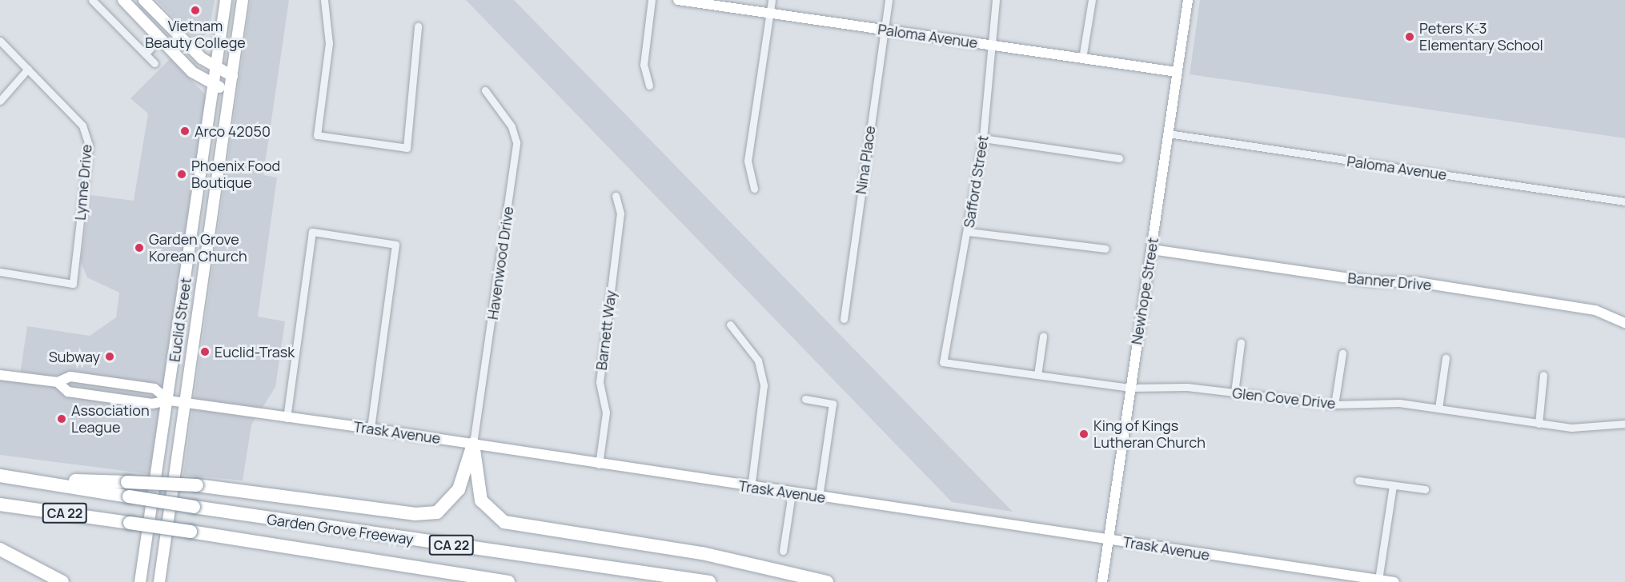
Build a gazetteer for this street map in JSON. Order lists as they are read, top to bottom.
{
  "streets": {
    "highway": ["CA 22", "Garden Grove Freeway"],
    "main road": ["Euclid Street"],
    "street": [
      "Paloma Avenue",
      "Nina Place",
      "Safford Street",
      "Lynne Drive",
      "Havenwood Drive",
      "Banner Drive",
      "Newhope Street",
      "Barnett Way",
      "Glen Cove Drive",
      "Trask Avenue"
    ]
  },
  "crossings": [
    ["Paloma Avenue", "Nina Place"],
    ["Paloma Avenue", "Safford Street"],
    ["Paloma Avenue", "Newhope Street"],
    ["Safford Street", "Glen Cove Drive"],
    ["Havenwood Drive", "Trask Avenue"],
    ["Banner Drive", "Newhope Street"],
    ["Newhope Street", "Glen Cove Drive"],
    ["Newhope Street", "Trask Avenue"],
    ["Euclid Street", "Trask Avenue"],
    ["Barnett Way", "Trask Avenue"]
  ],
  "places": [
    "Vietnam Beauty College",
    "Peters K-3 Elementary School",
    "Arco 42050",
    "Phoenix Food Boutique",
    "Garden Grove Korean Church",
    "Euclid-Trask",
    "Subway",
    "Association League",
    "King of Kings Lutheran Church"
  ]
}
